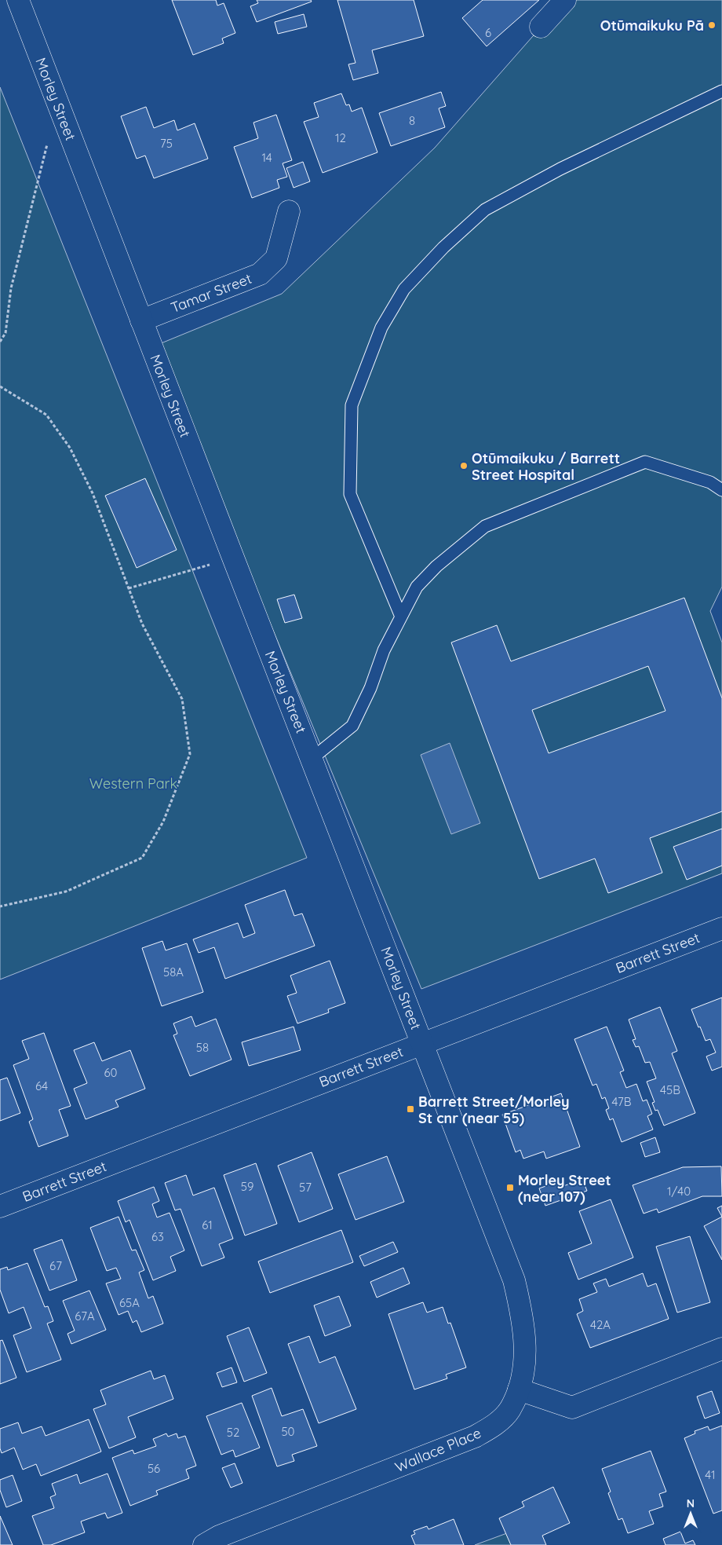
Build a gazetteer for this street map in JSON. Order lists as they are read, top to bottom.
{
  "streets": {
    "main road": [
      "Morley Street",
      "Tamar Street",
      "Barrett Street",
      "Wallace Place"
    ]
  },
  "crossings": [
    ["Morley Street", "Tamar Street"],
    ["Morley Street", "Barrett Street"],
    ["Morley Street", "Wallace Place"]
  ],
  "parks": ["Western Park"],
  "places": {
    "other": ["Otūmaikuku Pā", "Otūmaikuku / Barrett Street Hospital"],
    "transit": ["Barrett Street/Morley St cnr (near 55)", "Morley Street (near 107)"]
  },
  "house_numbers": [
    "6",
    "8",
    "12",
    "75",
    "14",
    "58A",
    "58",
    "60",
    "64",
    "45B",
    "47B",
    "59",
    "57",
    "1/40",
    "61",
    "63",
    "67",
    "65A",
    "67A",
    "42A",
    "50",
    "52",
    "56",
    "41"
  ],
  "north": "top"
}
